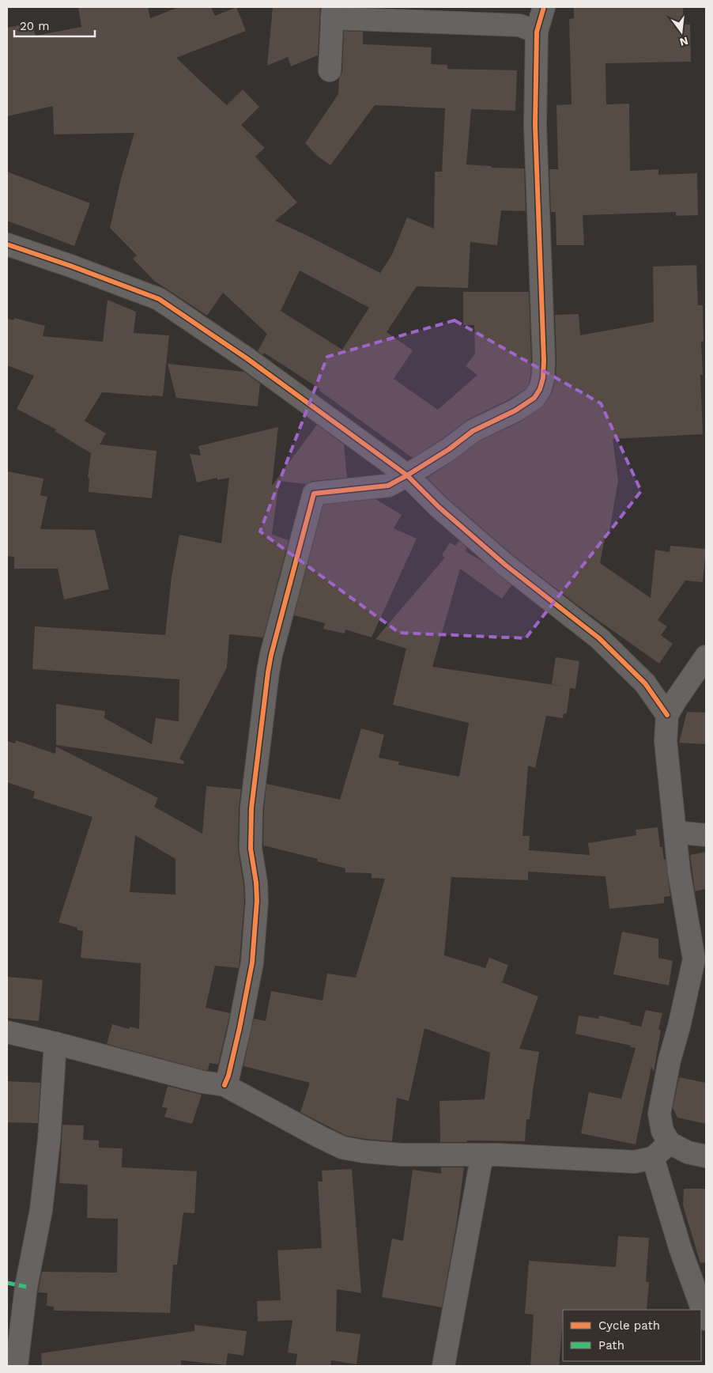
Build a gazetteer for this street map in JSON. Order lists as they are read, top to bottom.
{
  "legend": ["Cycle path", "Path"],
  "scale_bar": "20 m",
  "north": "bottom"
}
